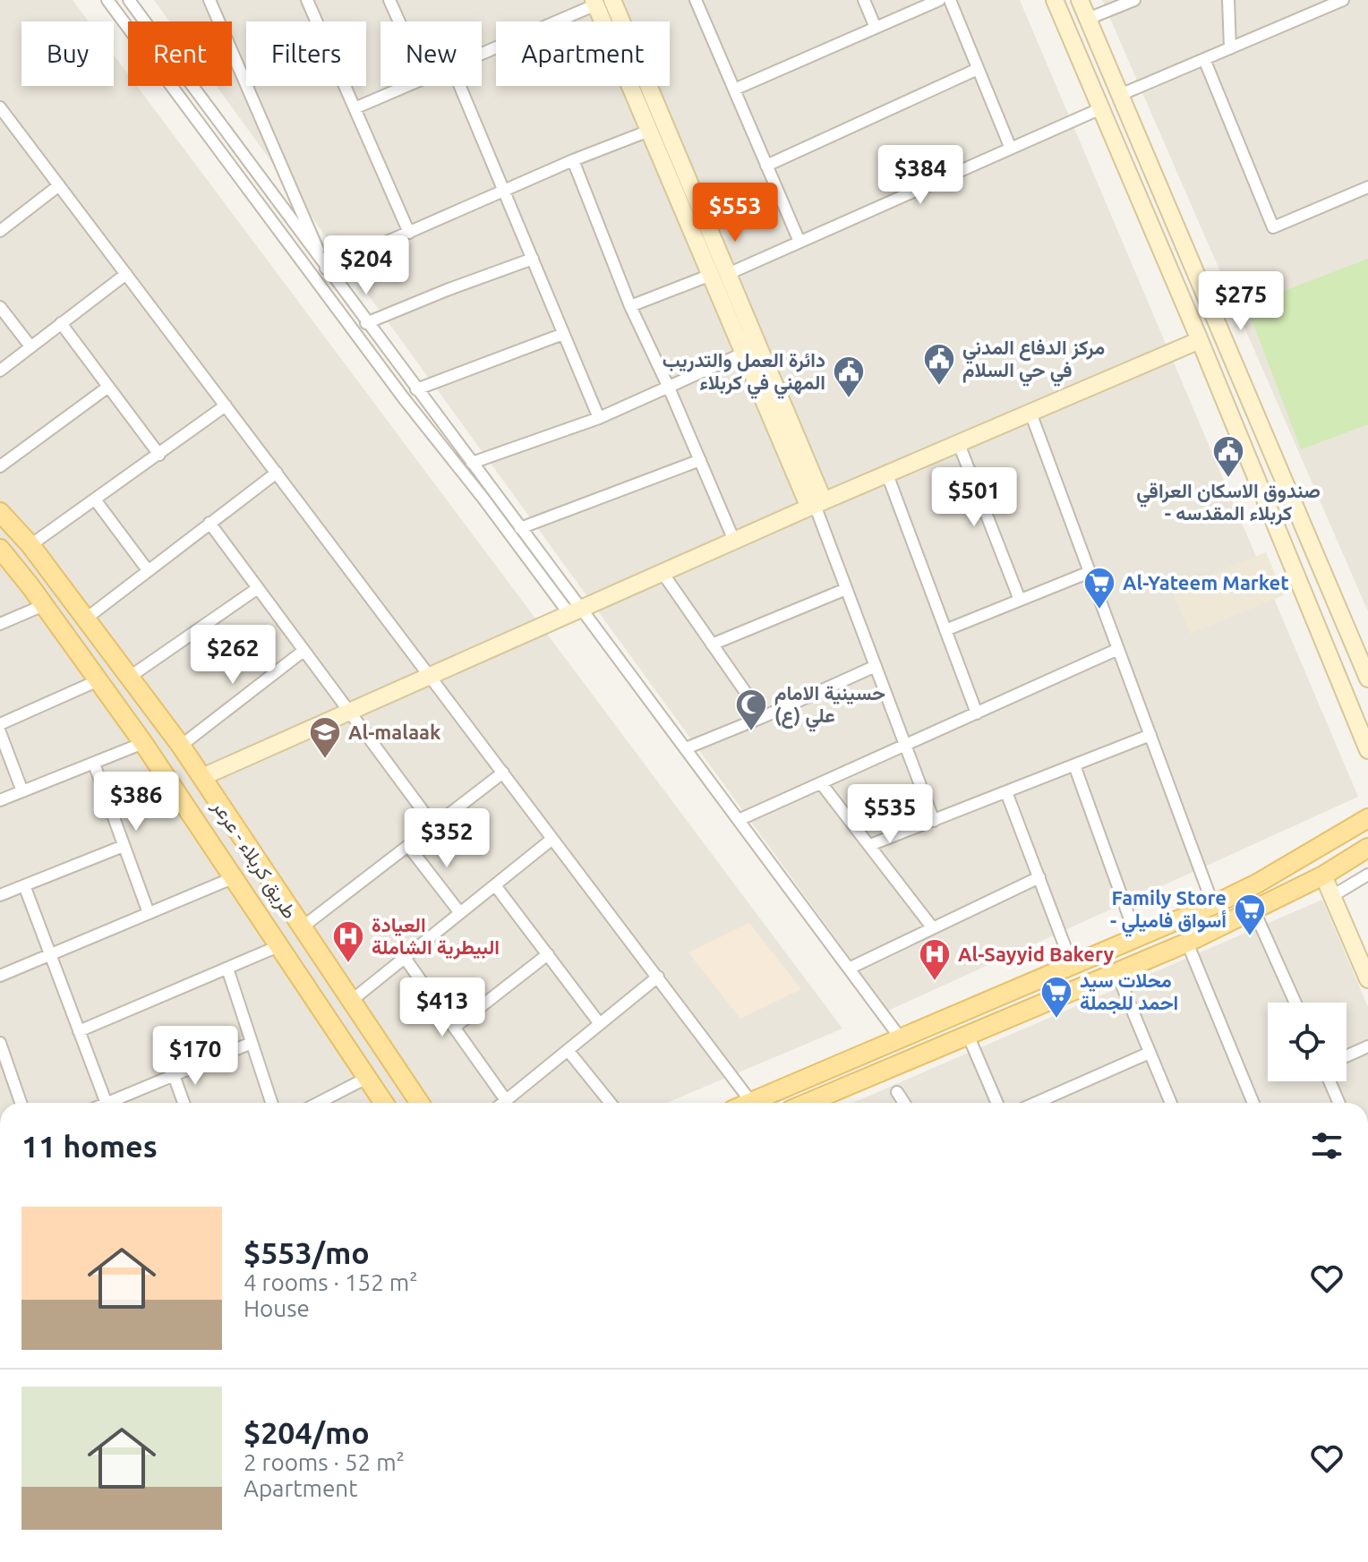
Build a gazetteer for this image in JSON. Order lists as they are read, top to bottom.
{
  "streets": {
    "main road": ["طريق كربلاء - عرعر"]
  },
  "places": {
    "public building": ["مركز الدفاع المدني في حي السلام", "دائرة العمل والتدريب المهني في كربلاء", "صندوق الاسكان العراقي - كربلاء المقدسه"],
    "supermarket": ["Al-Yateem Market", "Family Store - أسواق فاميلي", "محلات سيد احمد للجملة"],
    "mosque": ["حسينية الامام علي (ع)"],
    "school or university": ["Al-malaak"],
    "hospital": ["العيادة البيطرية الشاملة", "Al-Sayyid Bakery"]
  },
  "page": {
    "chip": [
      "Buy",
      "Rent",
      "Filters",
      "New",
      "Apartment"
    ],
    "price": [
      "$384",
      "$553",
      "$204",
      "$275",
      "$501",
      "$262",
      "$386",
      "$535",
      "$352",
      "$413",
      "$170"
    ],
    "heading": "11 homes",
    "list": [
      {
        "name": "$553/mo",
        "note": "4 rooms · 152 m² · House"
      },
      {
        "name": "$204/mo",
        "note": "2 rooms · 52 m² · Apartment"
      }
    ]
  }
}
